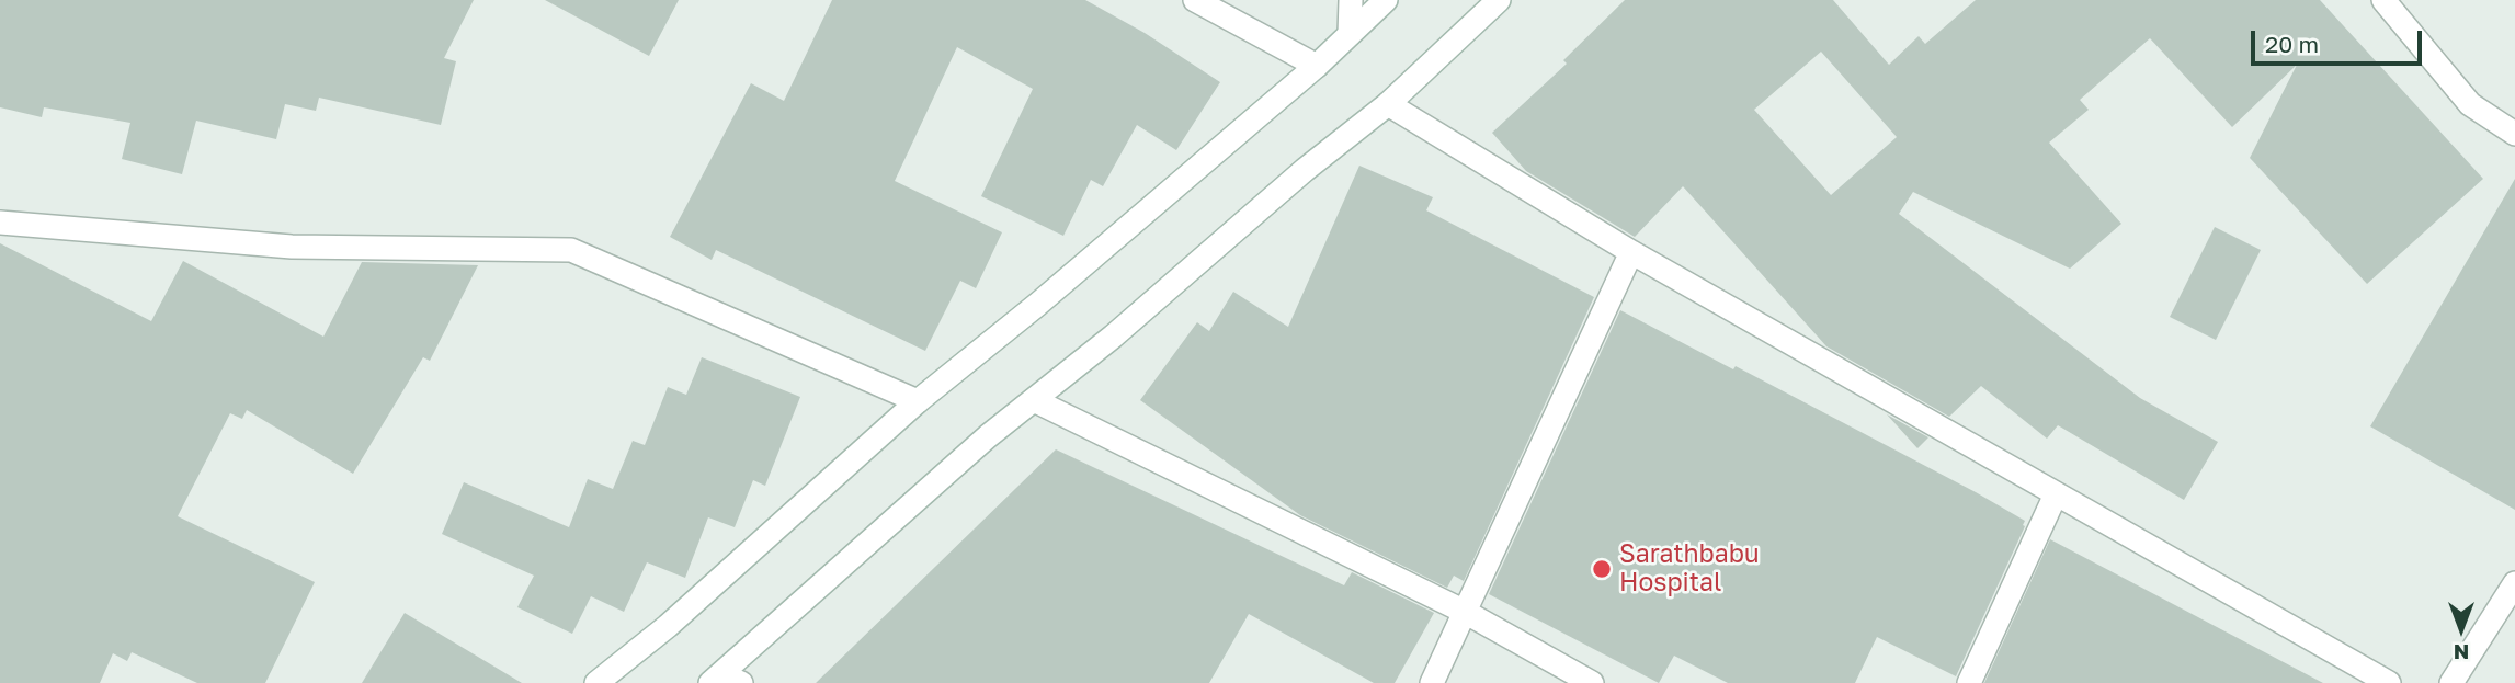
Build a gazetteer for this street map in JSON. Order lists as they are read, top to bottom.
{
  "places": ["Sarathbabu Hospital"],
  "scale_bar": "20 m",
  "north": "bottom"
}
